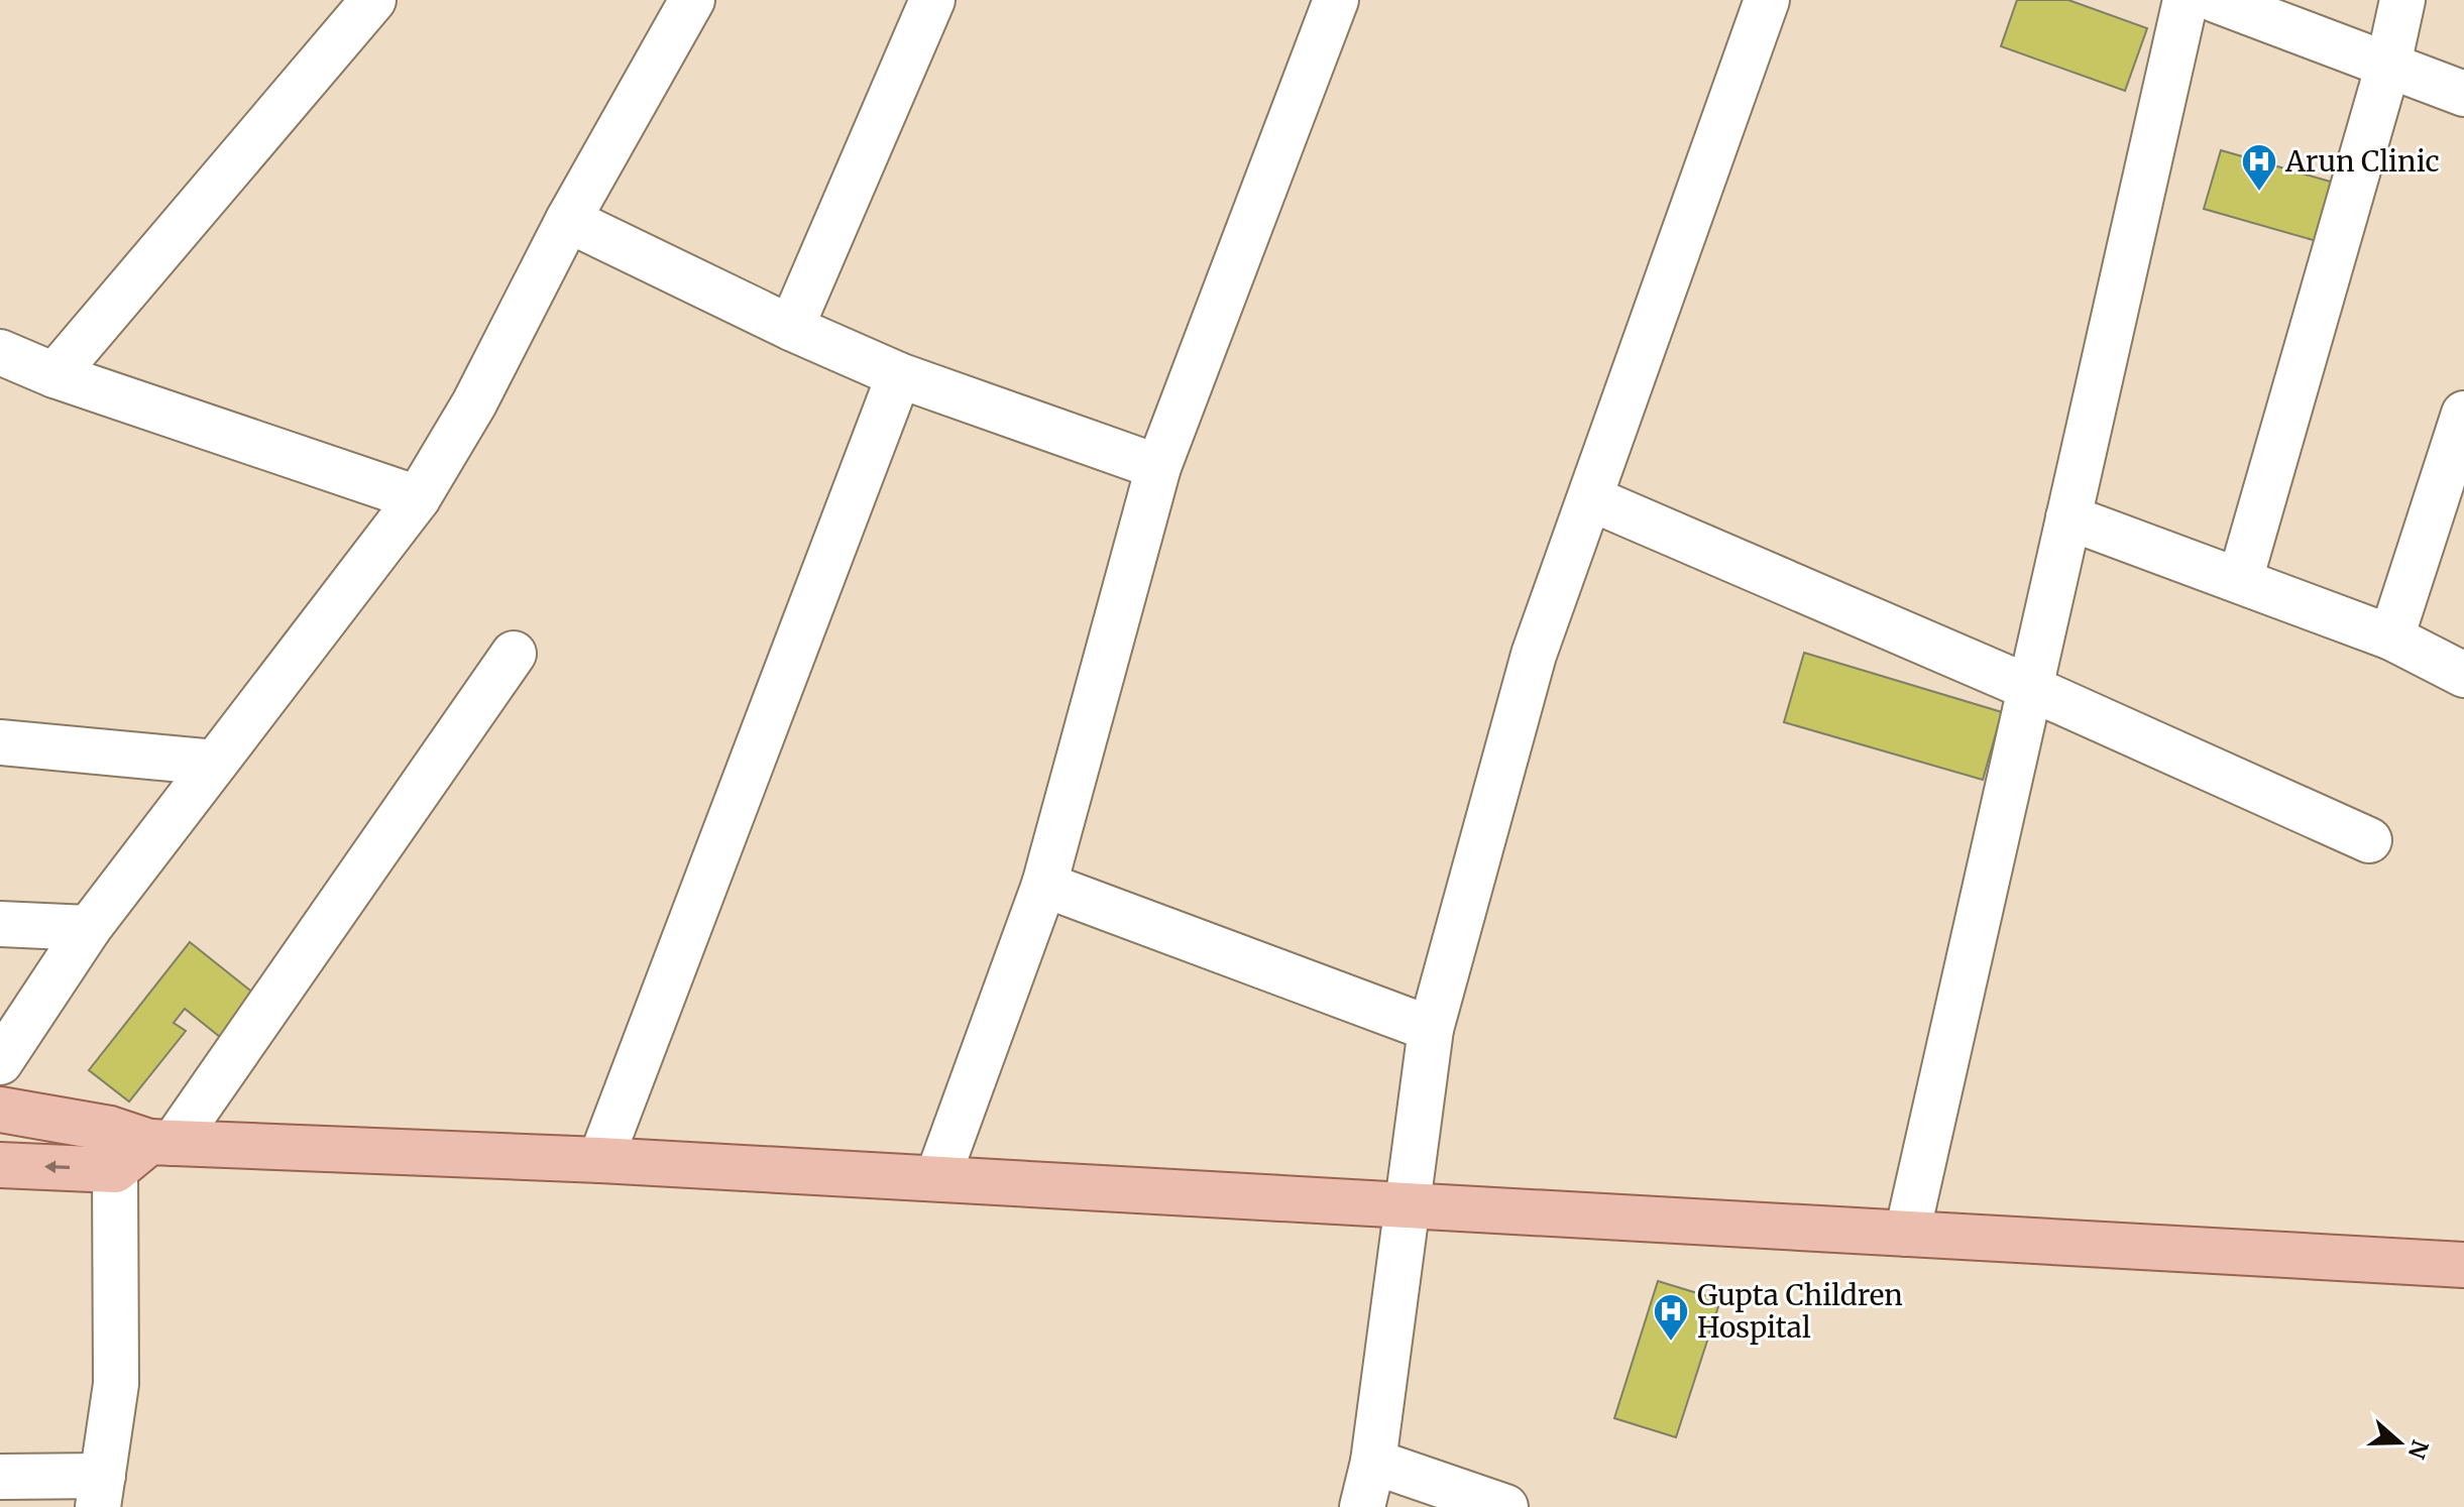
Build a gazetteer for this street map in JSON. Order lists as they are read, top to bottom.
{
  "places": {
    "hospital": ["Arun Clinic", "Gupta Children Hospital"]
  },
  "north": "right"
}
